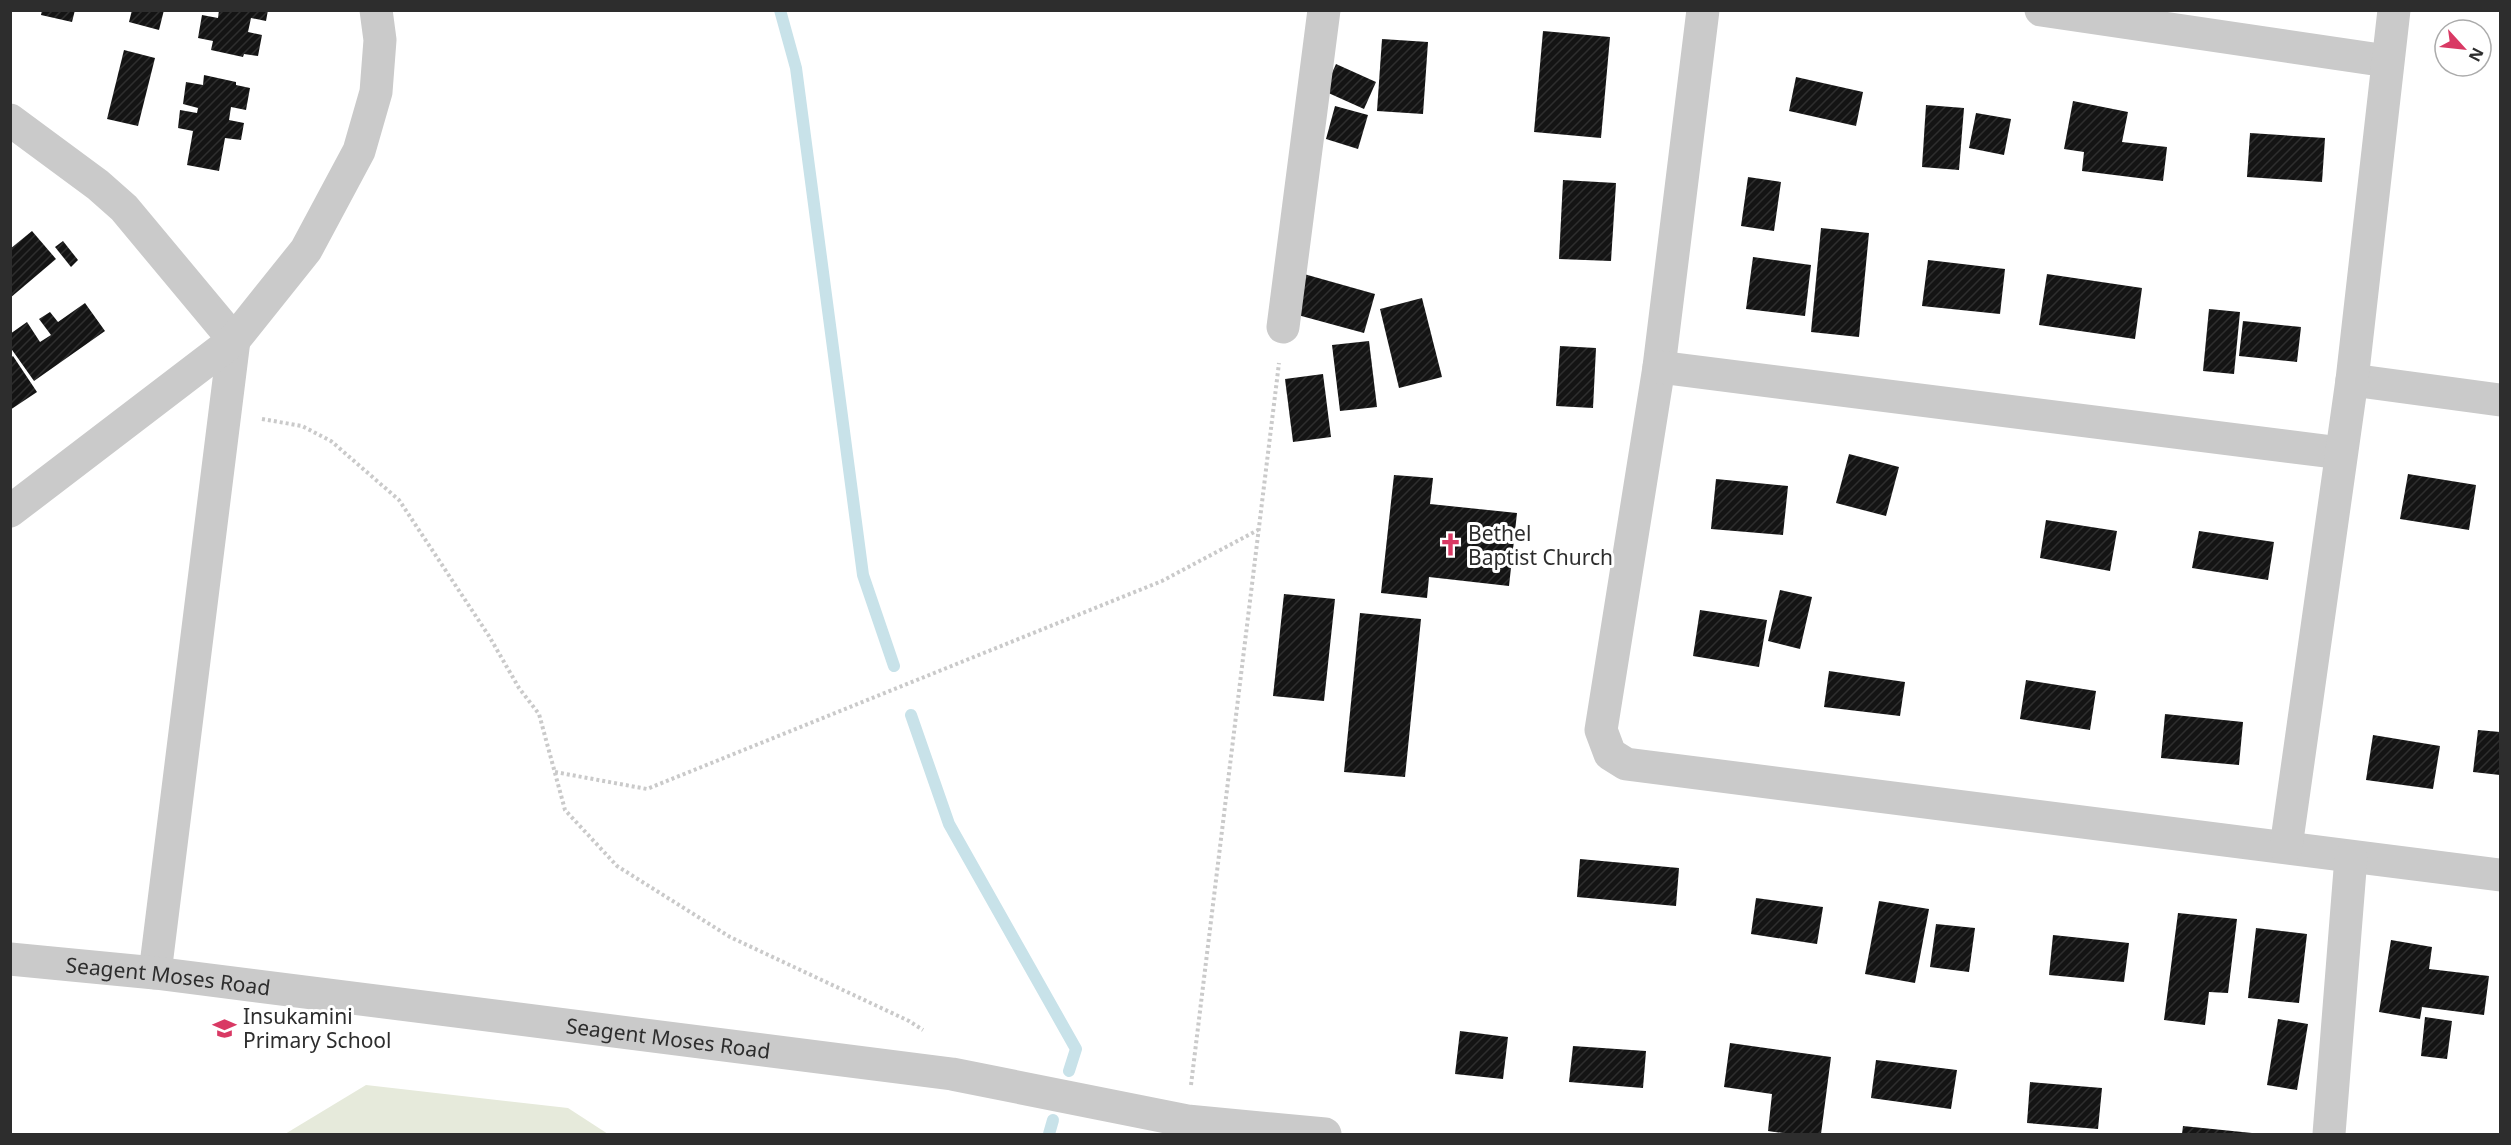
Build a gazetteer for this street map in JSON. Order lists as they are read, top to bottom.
{
  "streets": {
    "street": ["Seagent Moses Road"]
  },
  "places": {
    "church": ["Bethel Baptist Church"],
    "school or university": ["Insukamini Primary School"]
  },
  "north": "bottom right"
}
